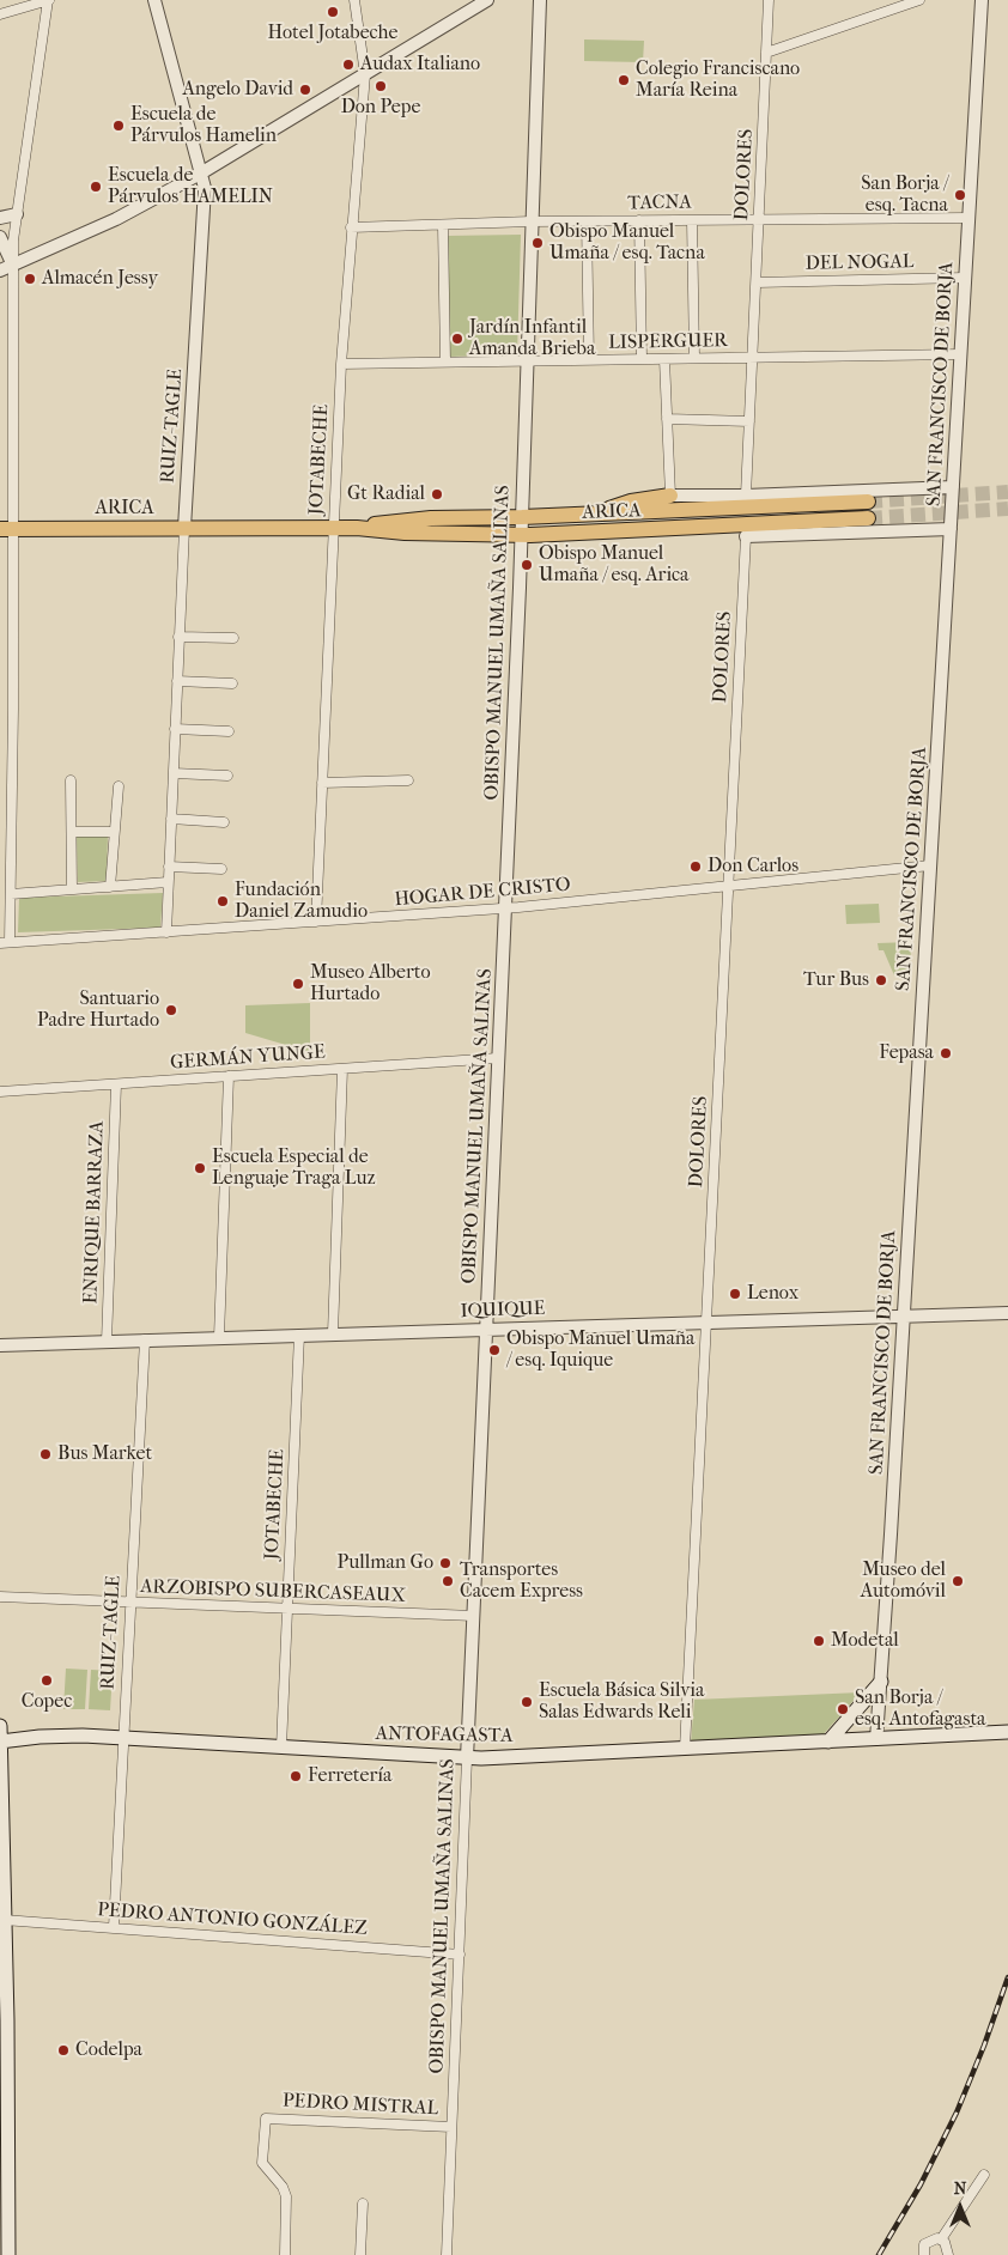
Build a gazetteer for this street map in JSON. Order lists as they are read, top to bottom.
{
  "streets": {
    "main road": ["ARICA", "ANTOFAGASTA"],
    "street": [
      "DOLORES",
      "TACNA",
      "DEL NOGAL",
      "LISPERGUER",
      "SAN FRANCISCO DE BORJA",
      "RUIZ-TAGLE",
      "JOTABECHE",
      "OBISPO MANUEL UMAÑA SALINAS",
      "HOGAR DE CRISTO",
      "GERMÁN YUNGE",
      "ENRIQUE BARRAZA",
      "IQUIQUE",
      "ARZOBISPO SUBERCASEAUX",
      "PEDRO ANTONIO GONZÁLEZ",
      "PEDRO MISTRAL"
    ]
  },
  "crossings": [
    ["DOLORES", "TACNA"],
    ["DOLORES", "DEL NOGAL"],
    ["DOLORES", "LISPERGUER"],
    ["DOLORES", "HOGAR DE CRISTO"],
    ["DOLORES", "IQUIQUE"],
    ["DOLORES", "ANTOFAGASTA"],
    ["TACNA", "SAN FRANCISCO DE BORJA"],
    ["TACNA", "JOTABECHE"],
    ["TACNA", "OBISPO MANUEL UMAÑA SALINAS"],
    ["DEL NOGAL", "SAN FRANCISCO DE BORJA"],
    ["LISPERGUER", "SAN FRANCISCO DE BORJA"],
    ["LISPERGUER", "JOTABECHE"],
    ["LISPERGUER", "OBISPO MANUEL UMAÑA SALINAS"],
    ["SAN FRANCISCO DE BORJA", "HOGAR DE CRISTO"],
    ["SAN FRANCISCO DE BORJA", "IQUIQUE"],
    ["SAN FRANCISCO DE BORJA", "ANTOFAGASTA"],
    ["RUIZ-TAGLE", "ARICA"],
    ["RUIZ-TAGLE", "HOGAR DE CRISTO"],
    ["RUIZ-TAGLE", "IQUIQUE"],
    ["RUIZ-TAGLE", "ARZOBISPO SUBERCASEAUX"],
    ["RUIZ-TAGLE", "ANTOFAGASTA"],
    ["RUIZ-TAGLE", "PEDRO ANTONIO GONZÁLEZ"],
    ["JOTABECHE", "ARICA"],
    ["JOTABECHE", "HOGAR DE CRISTO"],
    ["JOTABECHE", "IQUIQUE"],
    ["JOTABECHE", "ARZOBISPO SUBERCASEAUX"],
    ["JOTABECHE", "ANTOFAGASTA"],
    ["ARICA", "OBISPO MANUEL UMAÑA SALINAS"],
    ["OBISPO MANUEL UMAÑA SALINAS", "HOGAR DE CRISTO"],
    ["OBISPO MANUEL UMAÑA SALINAS", "GERMÁN YUNGE"],
    ["OBISPO MANUEL UMAÑA SALINAS", "IQUIQUE"],
    ["OBISPO MANUEL UMAÑA SALINAS", "ARZOBISPO SUBERCASEAUX"],
    ["OBISPO MANUEL UMAÑA SALINAS", "ANTOFAGASTA"],
    ["OBISPO MANUEL UMAÑA SALINAS", "PEDRO ANTONIO GONZÁLEZ"],
    ["OBISPO MANUEL UMAÑA SALINAS", "PEDRO MISTRAL"],
    ["GERMÁN YUNGE", "ENRIQUE BARRAZA"],
    ["ENRIQUE BARRAZA", "IQUIQUE"]
  ],
  "places": [
    "Hotel Jotabeche",
    "Audax Italiano",
    "Colegio Franciscano María Reina",
    "Don Pepe",
    "Angelo David",
    "Escuela de Párvulos Hamelin",
    "Escuela de Párvulos HAMELIN",
    "San Borja / esq. Tacna",
    "Obispo Manuel Umaña / esq. Tacna",
    "Almacén Jessy",
    "Jardín Infantil Amanda Brieba",
    "Gt Radial",
    "Obispo Manuel Umaña / esq. Arica",
    "Don Carlos",
    "Fundación Daniel Zamudio",
    "Tur Bus",
    "Museo Alberto Hurtado",
    "Santuario Padre Hurtado",
    "Fepasa",
    "Escuela Especial de Lenguaje Traga Luz",
    "Lenox",
    "Obispo Manuel Umaña / esq. Iquique",
    "Bus Market",
    "Pullman Go",
    "Transportes Cacem Express",
    "Museo del Automóvil",
    "Modetal",
    "Copec",
    "Escuela Básica Silvia Salas Edwards Reli",
    "San Borja / esq. Antofagasta",
    "Ferretería",
    "Codelpa"
  ],
  "north": "top"
}
